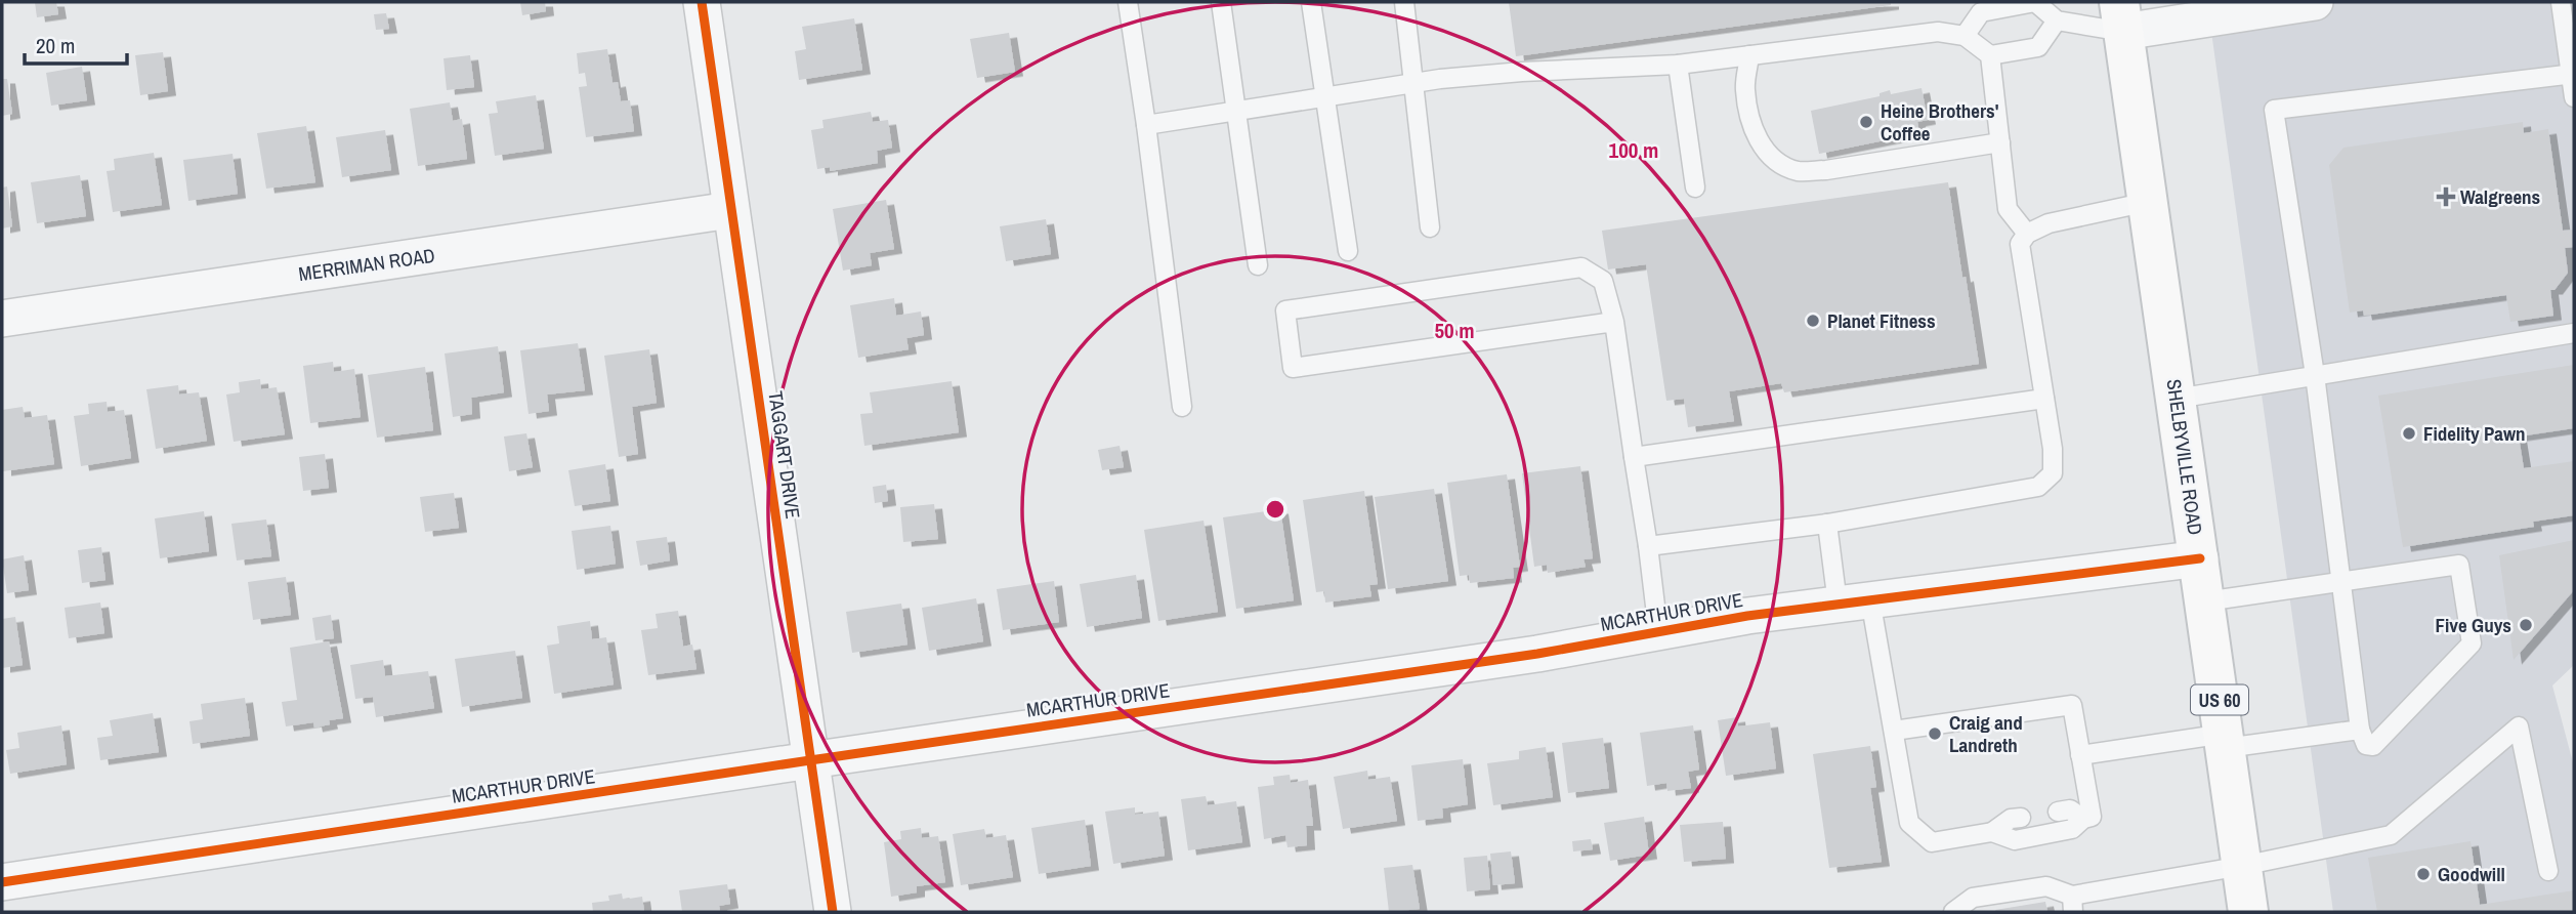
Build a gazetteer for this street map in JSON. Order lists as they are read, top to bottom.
{
  "streets": {
    "main road": ["SHELBYVILLE ROAD", "US 60"],
    "street": ["MERRIMAN ROAD", "TAGGART DRIVE", "MCARTHUR DRIVE"]
  },
  "crossings": [
    ["MERRIMAN ROAD", "TAGGART DRIVE"],
    ["TAGGART DRIVE", "MCARTHUR DRIVE"],
    ["SHELBYVILLE ROAD", "MCARTHUR DRIVE"]
  ],
  "places": {
    "other": [
      "Heine Brothers' Coffee",
      "Planet Fitness",
      "Fidelity Pawn",
      "Five Guys",
      "Craig and Landreth",
      "Goodwill"
    ],
    "health": ["Walgreens"]
  },
  "scale_bar": "20 m",
  "rings": ["100 m", "50 m"]
}
